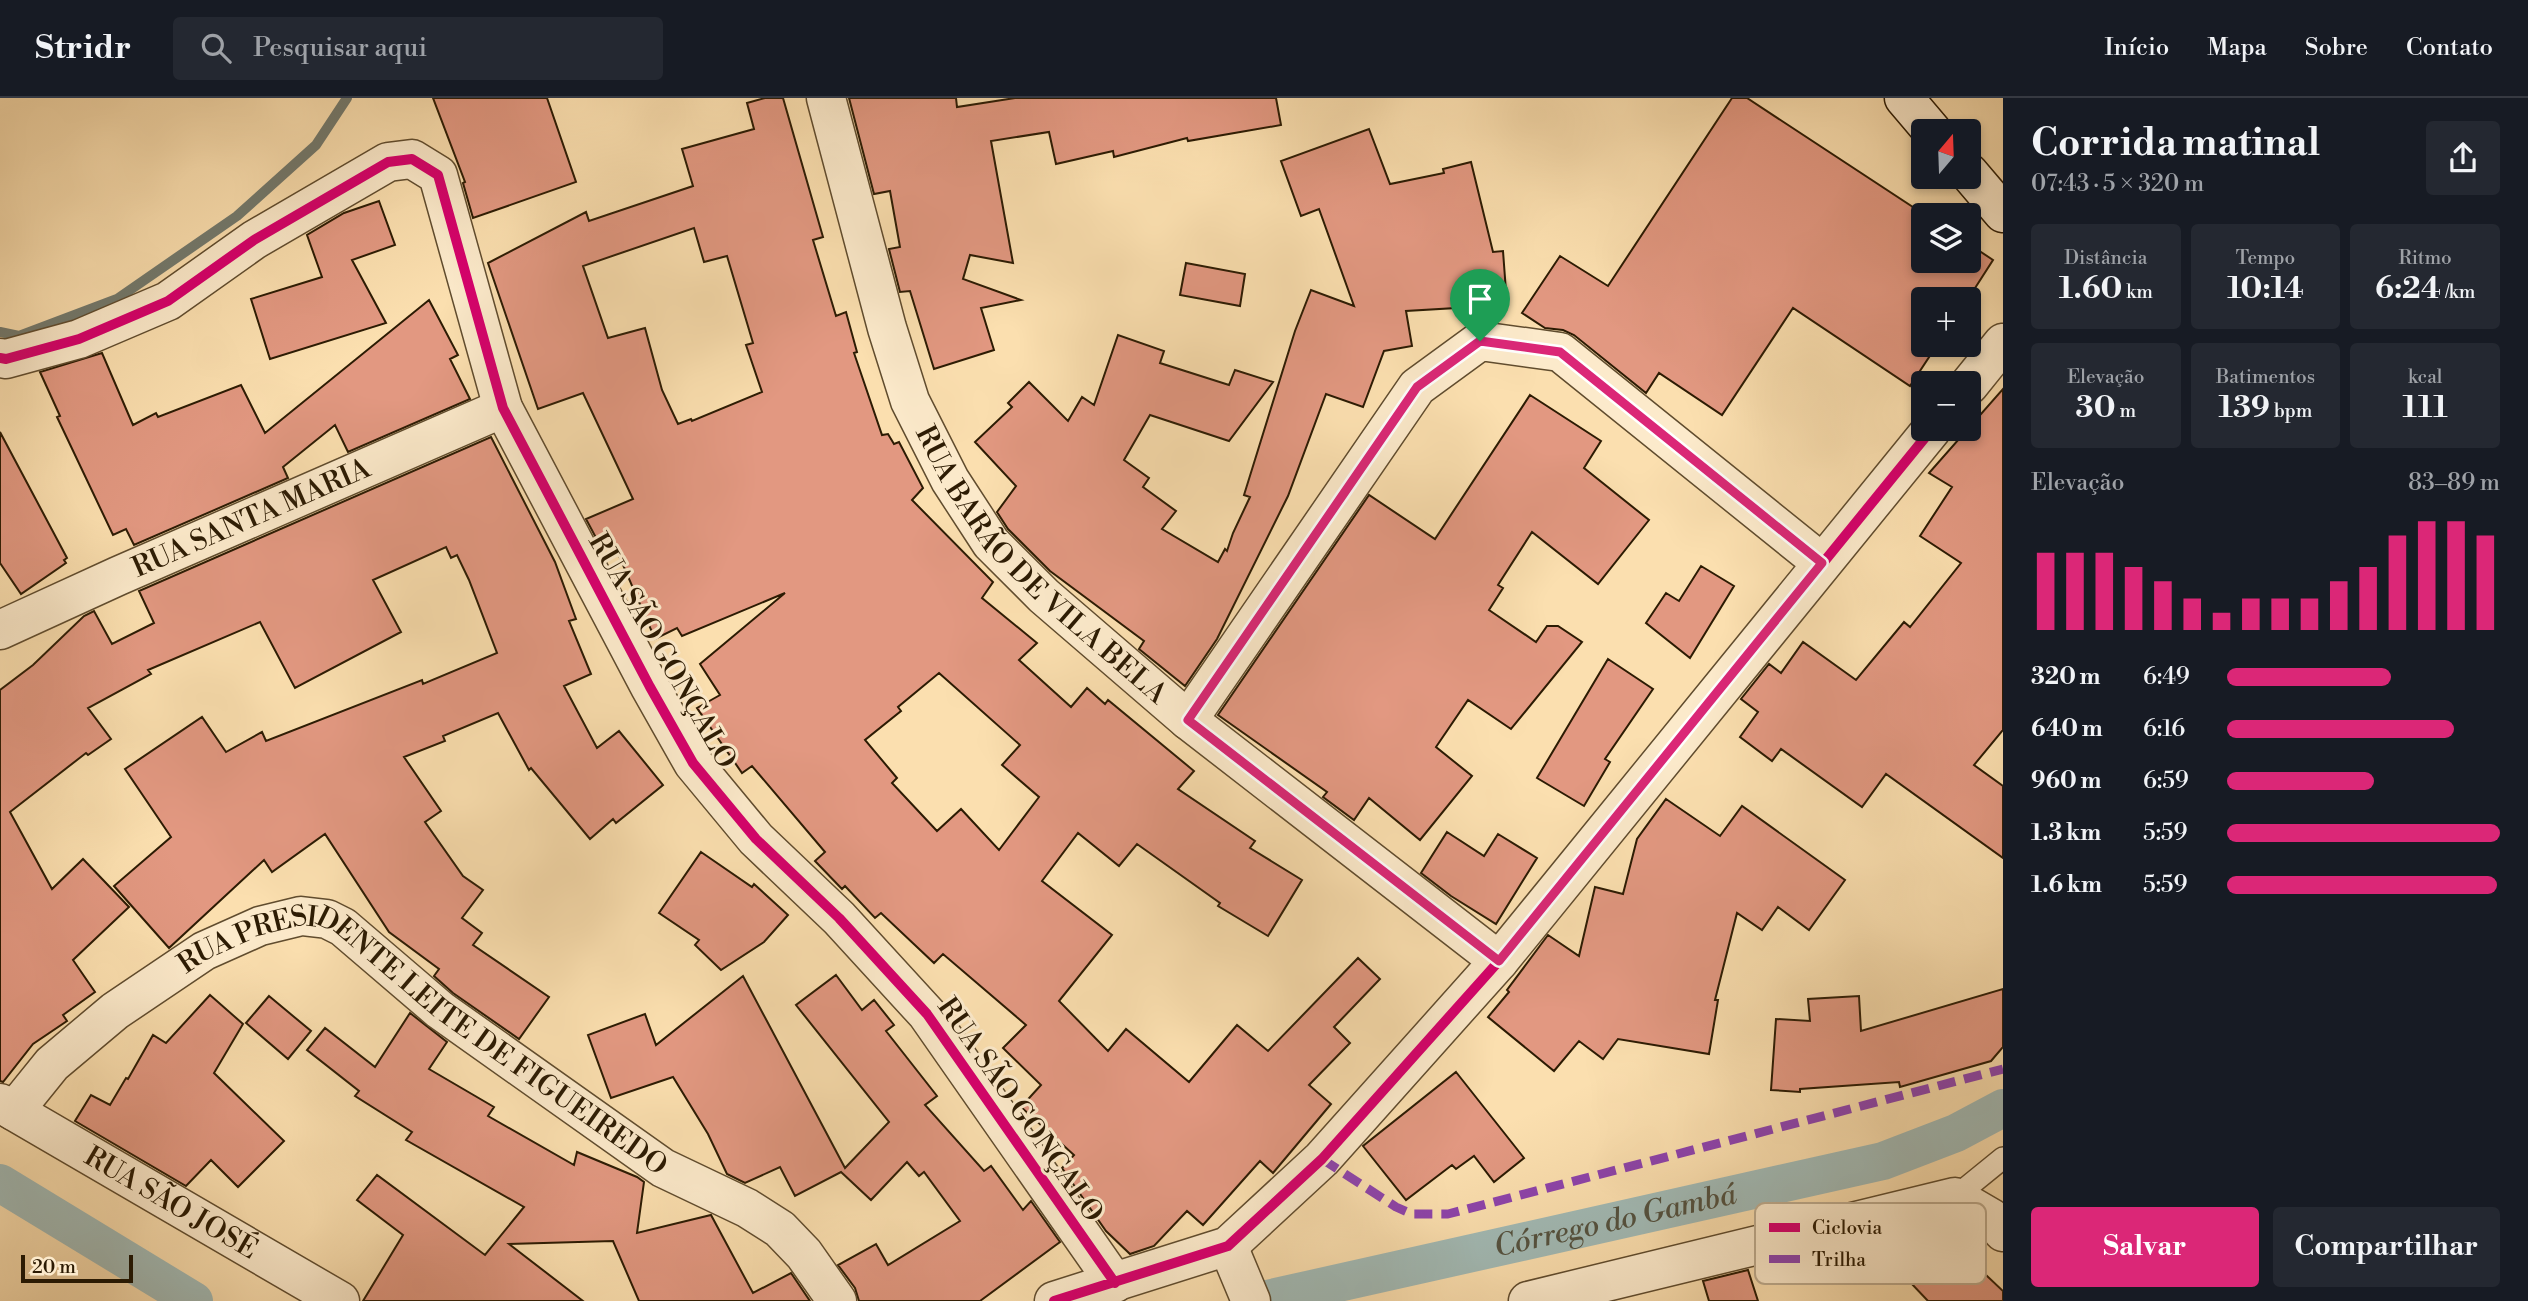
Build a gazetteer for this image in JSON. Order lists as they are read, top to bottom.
{
  "streets": {
    "street": [
      "RUA SANTA MARIA",
      "RUA BARÃO DE VILA BELA",
      "RUA SÃO GONÇALO",
      "RUA PRESIDENTE LEITE DE FIGUEIREDO",
      "RUA SÃO JOSÉ"
    ]
  },
  "crossings": [
    ["RUA SANTA MARIA", "RUA SÃO GONÇALO"],
    ["RUA PRESIDENTE LEITE DE FIGUEIREDO", "RUA SÃO JOSÉ"]
  ],
  "water": ["Córrego do Gambá"],
  "legend": ["Ciclovia", "Trilha"],
  "scale_bar": "20 m",
  "north": "top",
  "page": {
    "header": "Stridr",
    "search": "Pesquisar aqui",
    "nav": [
      "Início",
      "Mapa",
      "Sobre",
      "Contato"
    ],
    "heading": ["Corrida matinal", "07:43 · 5 × 320 m"],
    "map_buttons": ["+", "−"],
    "stats": [
      ["Distância", "1.60 km"],
      ["Tempo", "10:14"],
      ["Ritmo", "6:24 /km"],
      ["Elevação", "30 m"],
      ["Batimentos", "139 bpm"],
      ["kcal", "111"]
    ],
    "chart": ["Elevação", "83–89 m"],
    "list": [
      {
        "name": "320 m",
        "note": "6:49"
      },
      {
        "name": "640 m",
        "note": "6:16"
      },
      {
        "name": "960 m",
        "note": "6:59"
      },
      {
        "name": "1.3 km",
        "note": "5:59"
      },
      {
        "name": "1.6 km",
        "note": "5:59"
      }
    ],
    "buttons": ["Salvar", "Compartilhar"],
    "scale": "20 m"
  }
}
